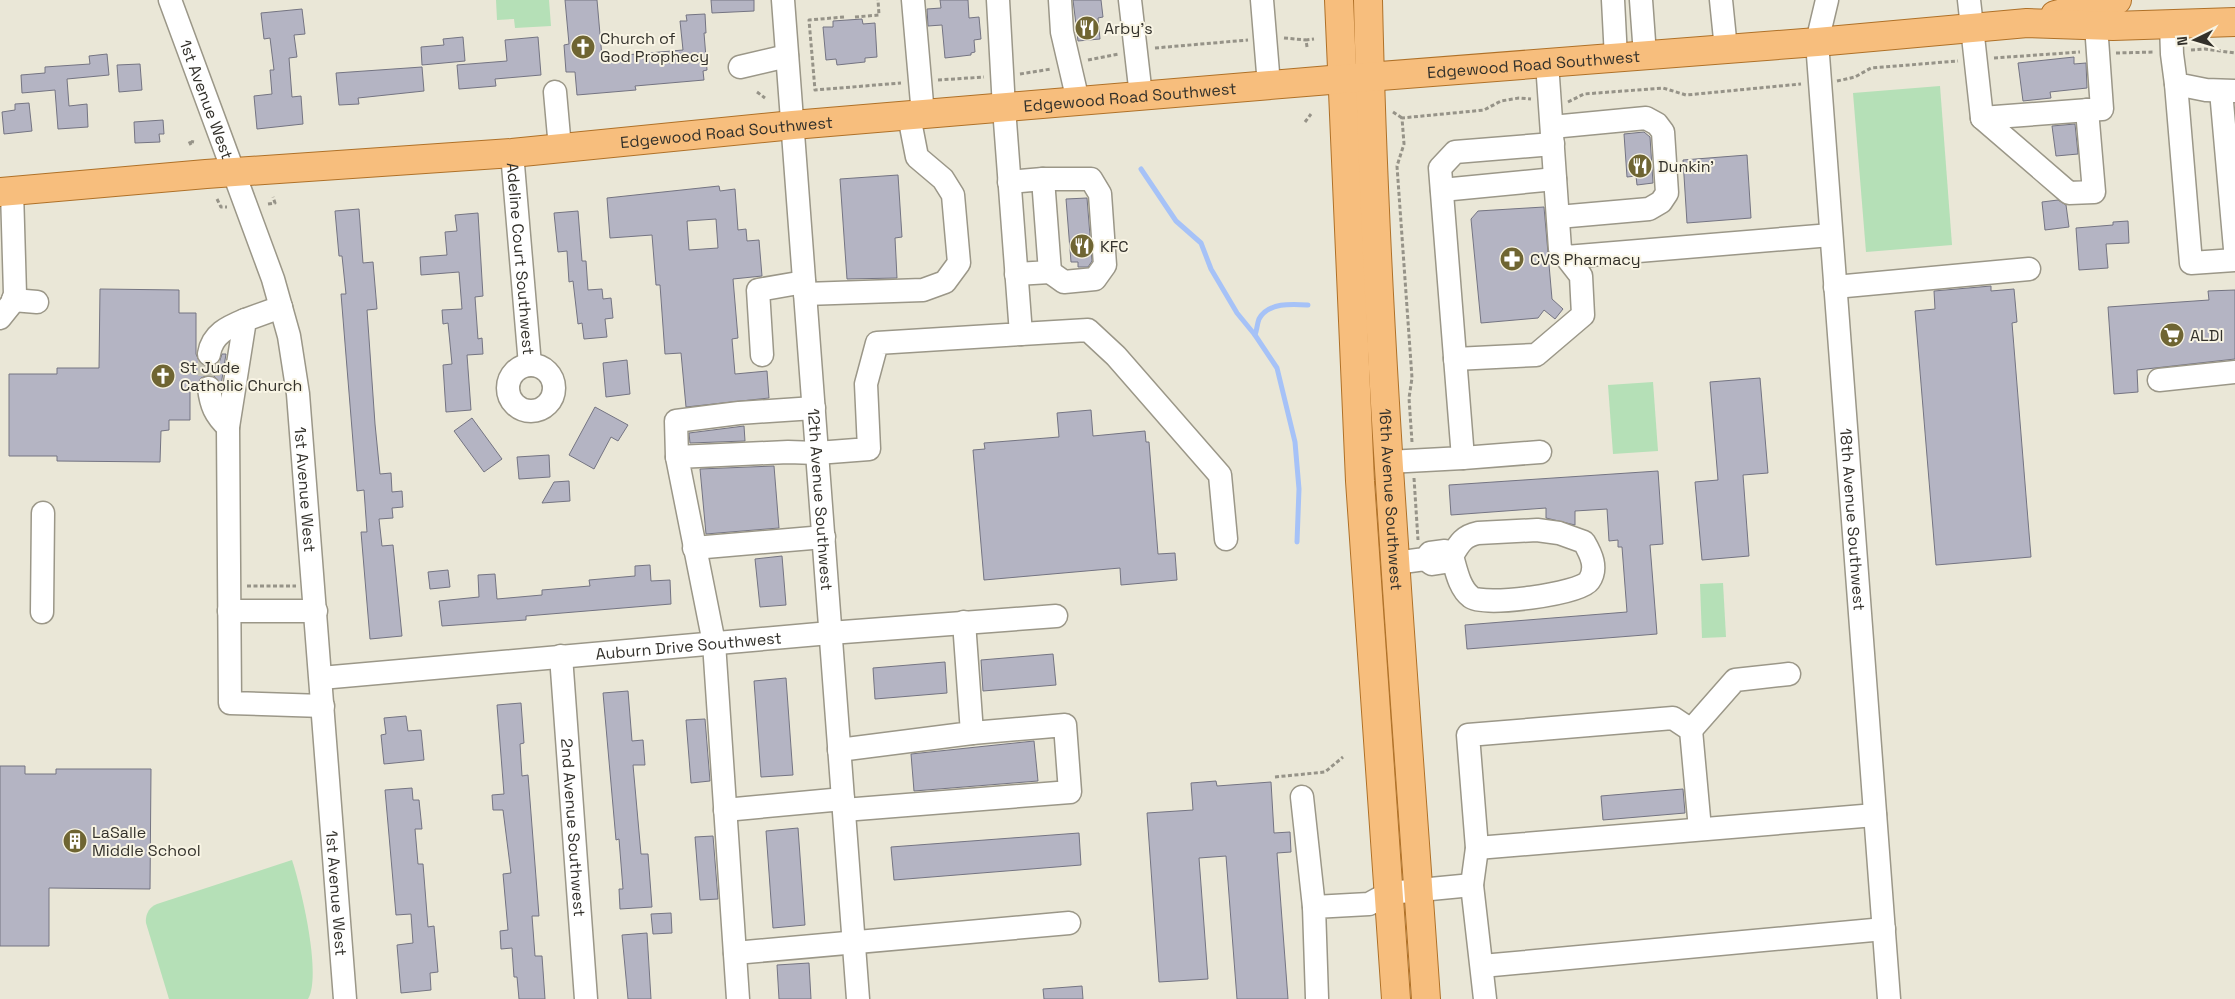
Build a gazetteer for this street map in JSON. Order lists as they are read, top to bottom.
{
  "streets": {
    "main road": ["Edgewood Road Southwest", "16th Avenue Southwest"],
    "street": [
      "1st Avenue West",
      "Adeline Court Southwest",
      "12th Avenue Southwest",
      "18th Avenue Southwest",
      "Auburn Drive Southwest",
      "2nd Avenue Southwest"
    ]
  },
  "crossings": [
    ["Edgewood Road Southwest", "1st Avenue West"],
    ["Edgewood Road Southwest", "Adeline Court Southwest"],
    ["Edgewood Road Southwest", "12th Avenue Southwest"],
    ["Edgewood Road Southwest", "16th Avenue Southwest"],
    ["Edgewood Road Southwest", "18th Avenue Southwest"],
    ["1st Avenue West", "Auburn Drive Southwest"],
    ["12th Avenue Southwest", "Auburn Drive Southwest"],
    ["Auburn Drive Southwest", "2nd Avenue Southwest"]
  ],
  "places": {
    "restaurant": ["Arby's", "Dunkin'", "KFC"],
    "church": ["Church of God Prophecy", "St Jude Catholic Church"],
    "pharmacy": ["CVS Pharmacy"],
    "supermarket": ["ALDI"],
    "building": ["LaSalle Middle School"]
  },
  "north": "left"
}
